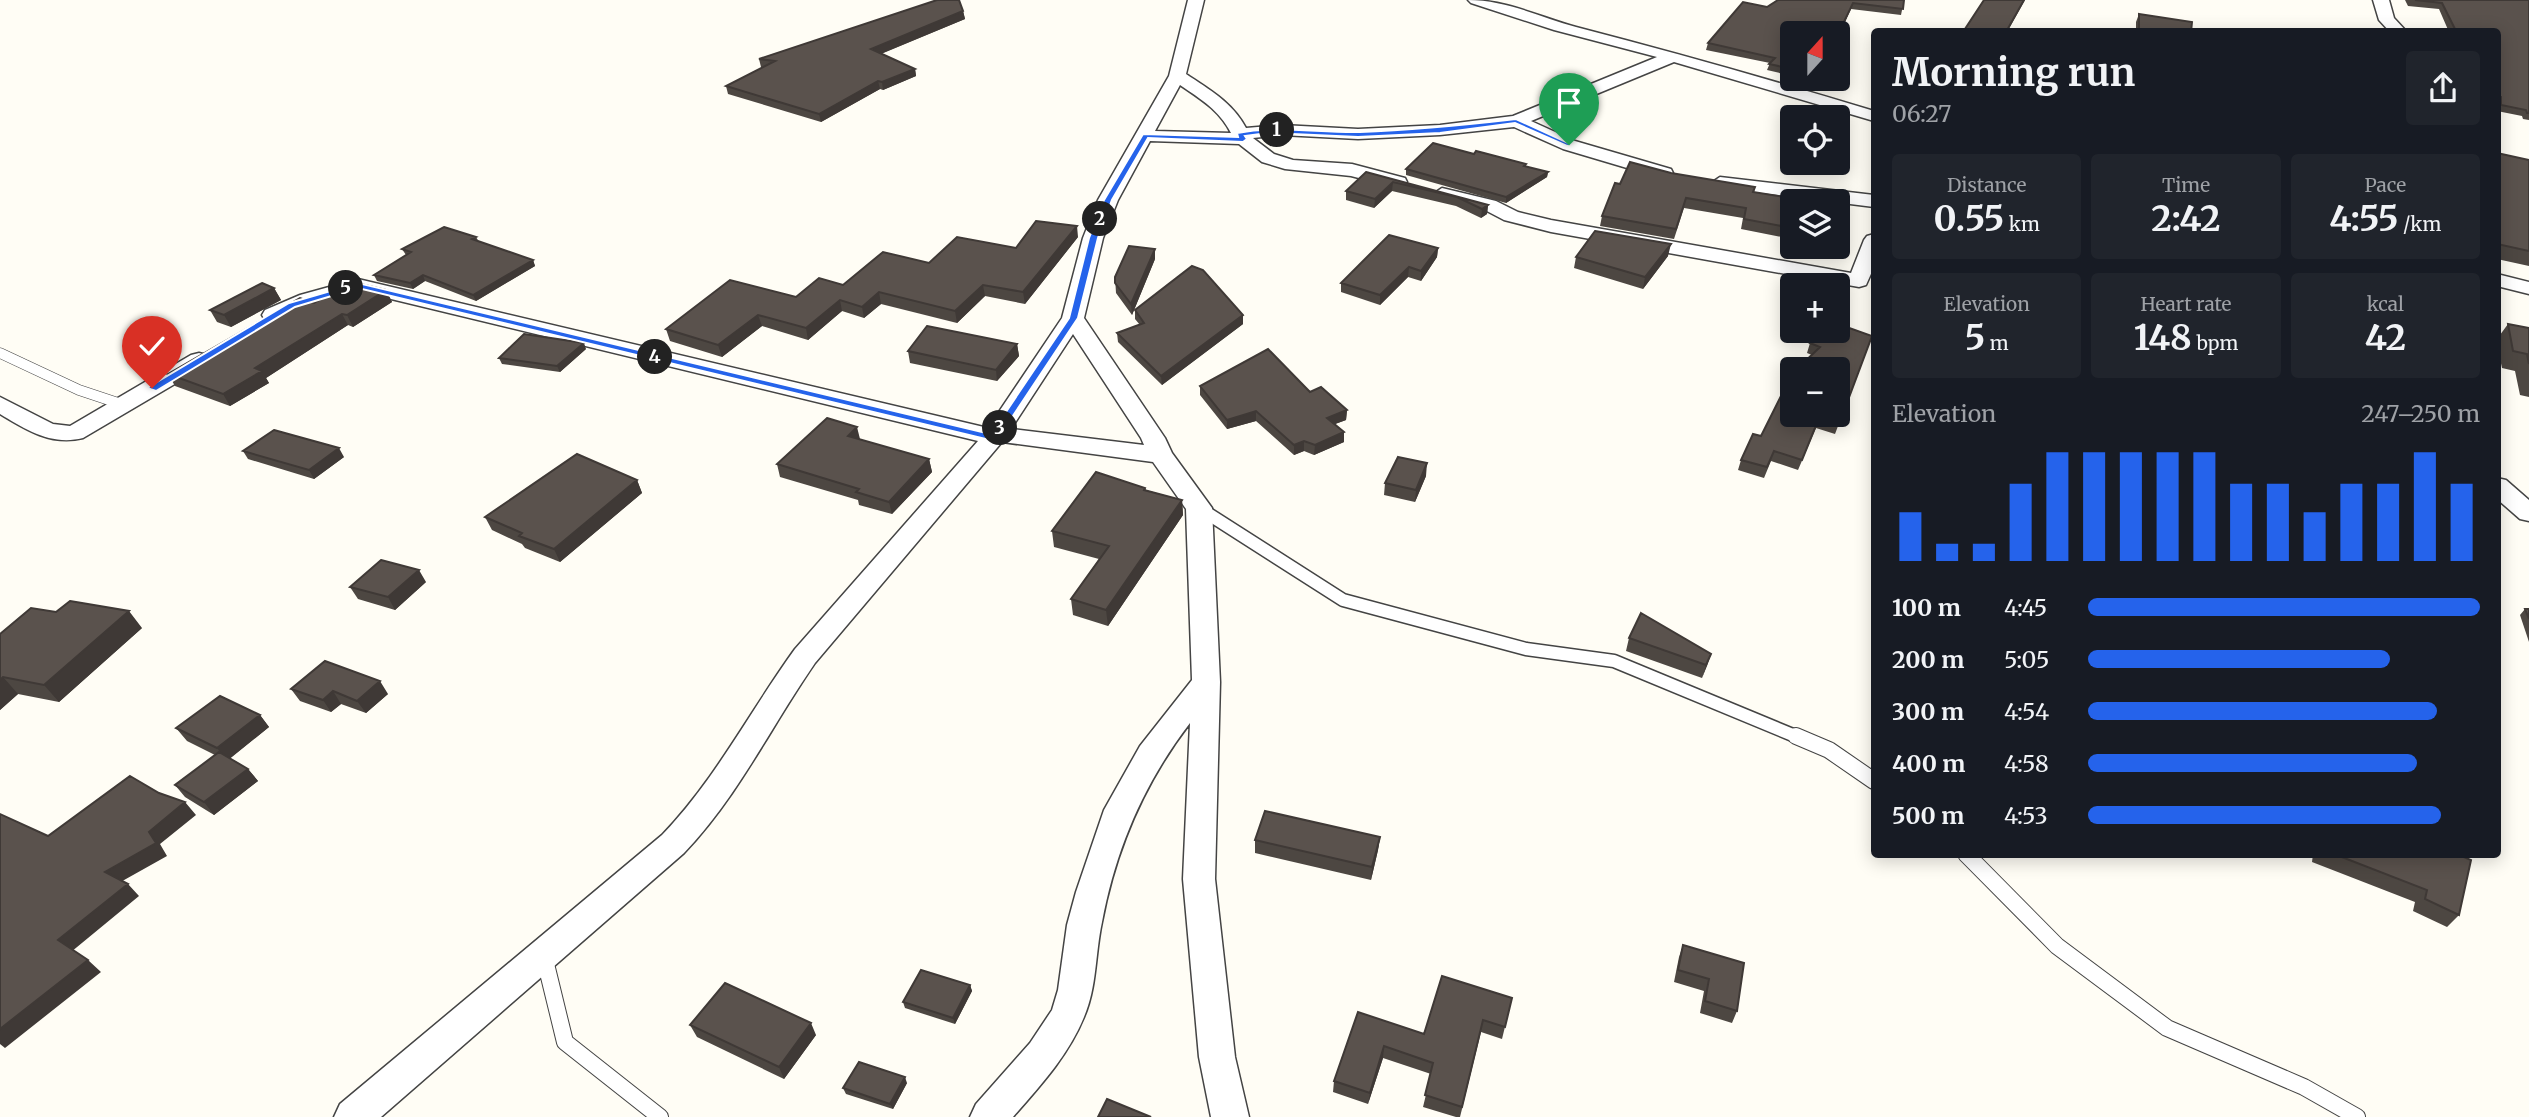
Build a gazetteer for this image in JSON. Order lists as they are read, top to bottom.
{
  "north": "top",
  "page": {
    "map_buttons": ["+", "−"],
    "heading": ["Morning run", "06:27"],
    "pins": [
      "1",
      "2",
      "5",
      "4",
      "3"
    ],
    "stats": [
      ["Distance", "0.55 km"],
      ["Time", "2:42"],
      ["Pace", "4:55 /km"],
      ["Elevation", "5 m"],
      ["Heart rate", "148 bpm"],
      ["kcal", "42"]
    ],
    "chart": ["Elevation", "247–250 m"],
    "list": [
      {
        "name": "100 m",
        "note": "4:45"
      },
      {
        "name": "200 m",
        "note": "5:05"
      },
      {
        "name": "300 m",
        "note": "4:54"
      },
      {
        "name": "400 m",
        "note": "4:58"
      },
      {
        "name": "500 m",
        "note": "4:53"
      }
    ]
  }
}
